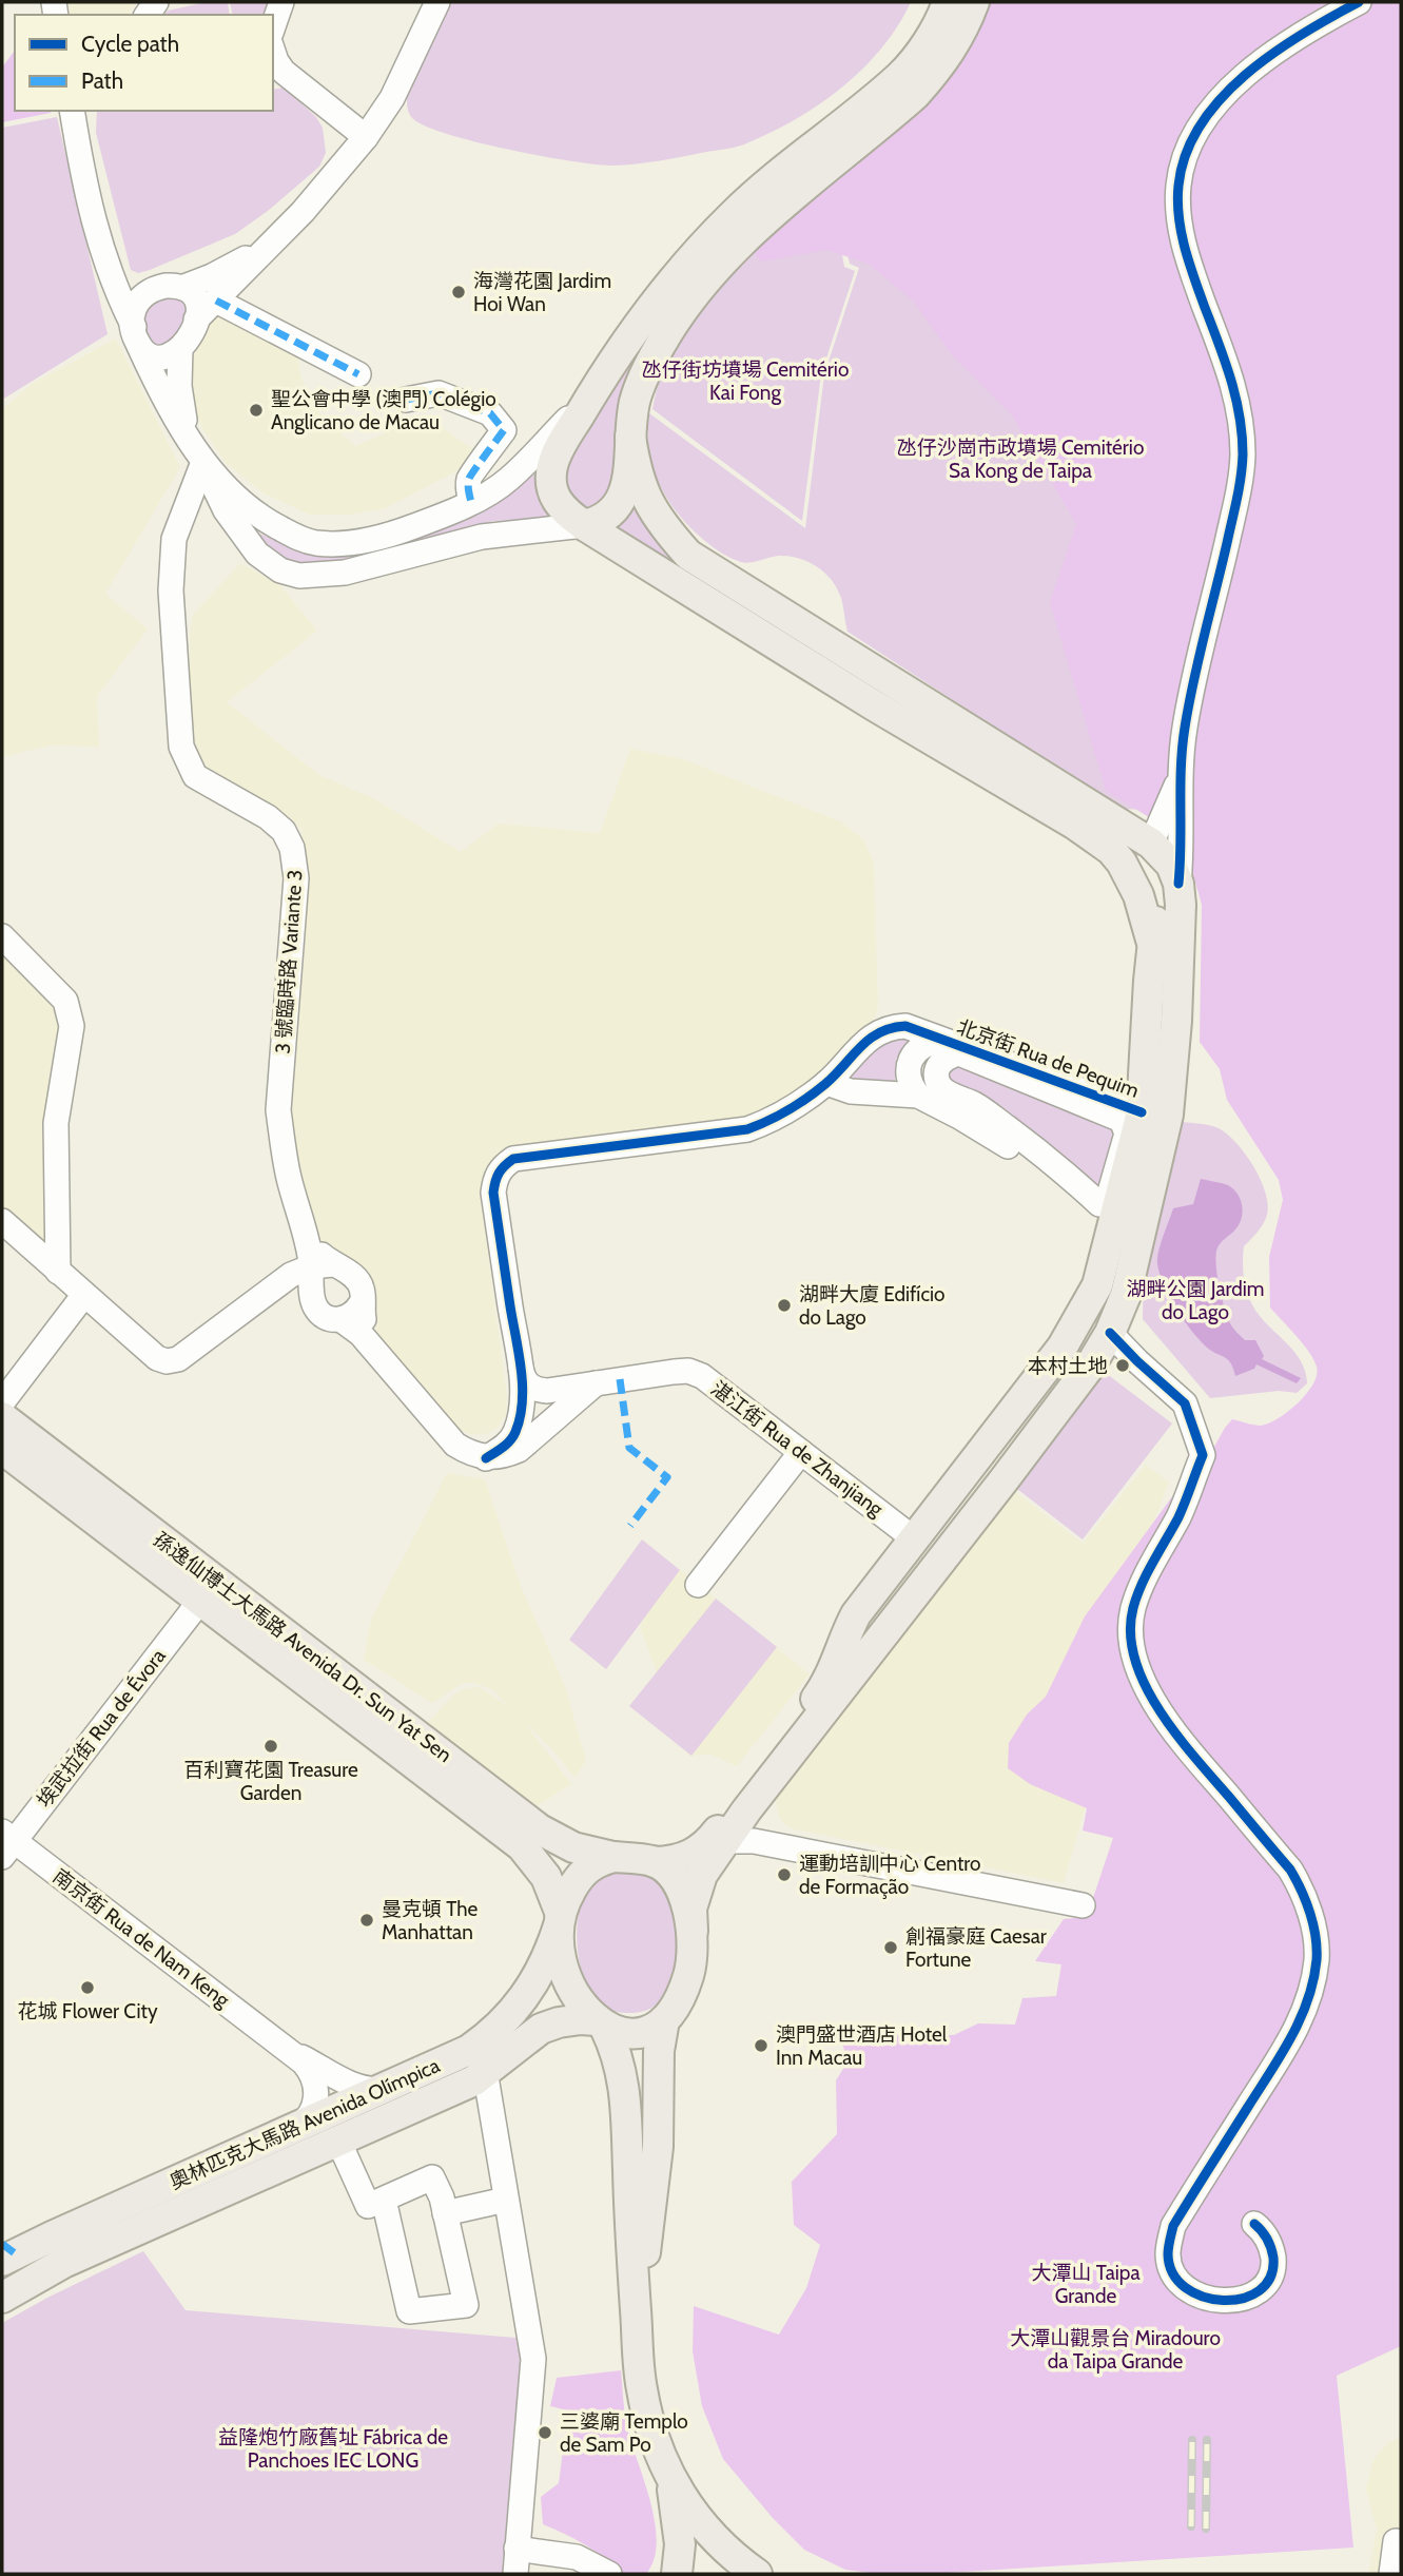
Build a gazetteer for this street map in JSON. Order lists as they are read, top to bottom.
{
  "streets": {
    "main road": ["孫逸仙博士大馬路 Avenida Dr. Sun Yat Sen", "奧林匹克大馬路 Avenida Olímpica"],
    "street": [
      "3 號臨時路 Variante 3",
      "北京街 Rua de Pequim",
      "湛江街 Rua de Zhanjiang",
      "埃武拉街 Rua de Évora",
      "南京街 Rua de Nam Keng"
    ]
  },
  "crossings": [
    ["孫逸仙博士大馬路 Avenida Dr. Sun Yat Sen", "埃武拉街 Rua de Évora"],
    ["孫逸仙博士大馬路 Avenida Dr. Sun Yat Sen", "奧林匹克大馬路 Avenida Olímpica"],
    ["埃武拉街 Rua de Évora", "南京街 Rua de Nam Keng"],
    ["南京街 Rua de Nam Keng", "奧林匹克大馬路 Avenida Olímpica"]
  ],
  "parks": [
    "氹仔街坊墳場 Cemitério Kai Fong",
    "氹仔沙崗市政墳場 Cemitério Sa Kong de Taipa",
    "湖畔公園 Jardim do Lago",
    "大潭山 Taipa Grande",
    "大潭山觀景台 Miradouro da Taipa Grande",
    "益隆炮竹廠舊址 Fábrica de Panchoes IEC LONG"
  ],
  "places": [
    "海灣花園 Jardim Hoi Wan",
    "聖公會中學 (澳門) Colégio Anglicano de Macau",
    "湖畔大廈 Edifício do Lago",
    "本村土地",
    "百利寶花園 Treasure Garden",
    "運動培訓中心 Centro de Formação",
    "曼克頓 The Manhattan",
    "創福豪庭 Caesar Fortune",
    "花城 Flower City",
    "澳門盛世酒店 Hotel Inn Macau",
    "三婆廟 Templo de Sam Po"
  ],
  "legend": ["Cycle path", "Path"]
}
